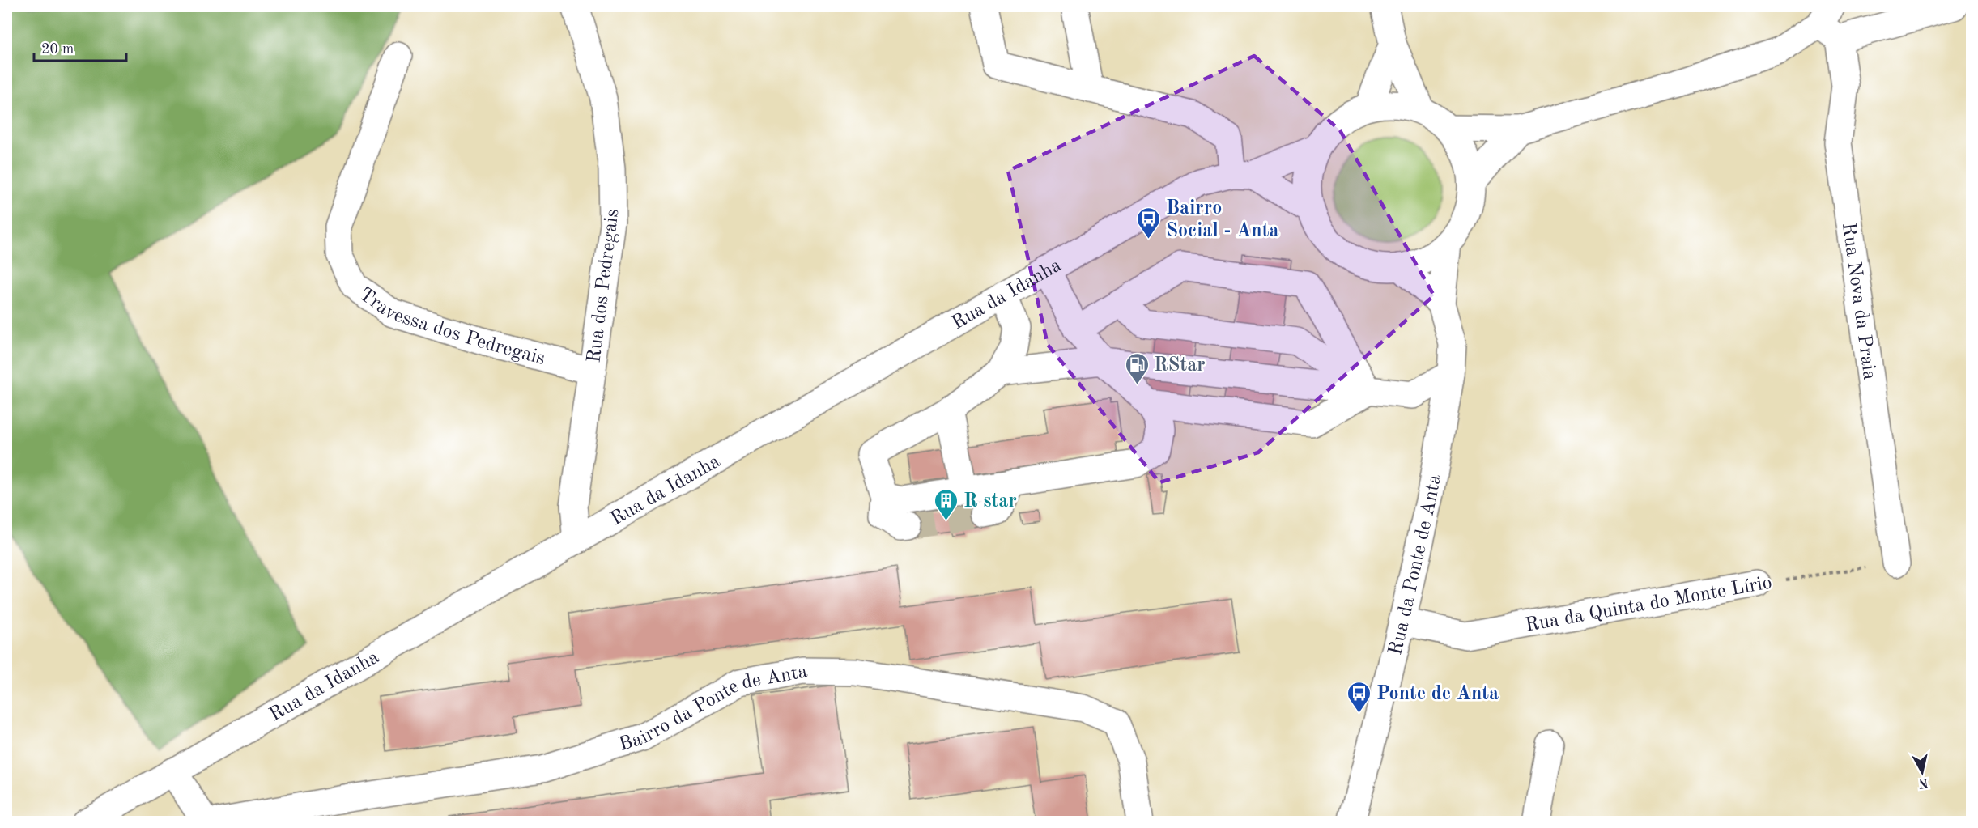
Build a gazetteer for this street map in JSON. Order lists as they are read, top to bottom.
{
  "streets": {
    "street": [
      "Rua dos Pedregais",
      "Rua da Idanha",
      "Rua Nova da Praia",
      "Travessa dos Pedregais",
      "Rua da Ponte de Anta",
      "Rua da Quinta do Monte Lírio",
      "Bairro da Ponte de Anta"
    ]
  },
  "crossings": [
    ["Rua dos Pedregais", "Rua da Idanha"],
    ["Rua dos Pedregais", "Travessa dos Pedregais"],
    ["Rua da Idanha", "Rua da Ponte de Anta"],
    ["Rua Nova da Praia", "Rua da Quinta do Monte Lírio"],
    ["Rua da Ponte de Anta", "Rua da Quinta do Monte Lírio"]
  ],
  "places": {
    "bus stop": ["Bairro Social - Anta", "Ponte de Anta"],
    "fuel station": ["RStar"],
    "building": ["R star"]
  },
  "scale_bar": "20 m",
  "north": "bottom"
}
